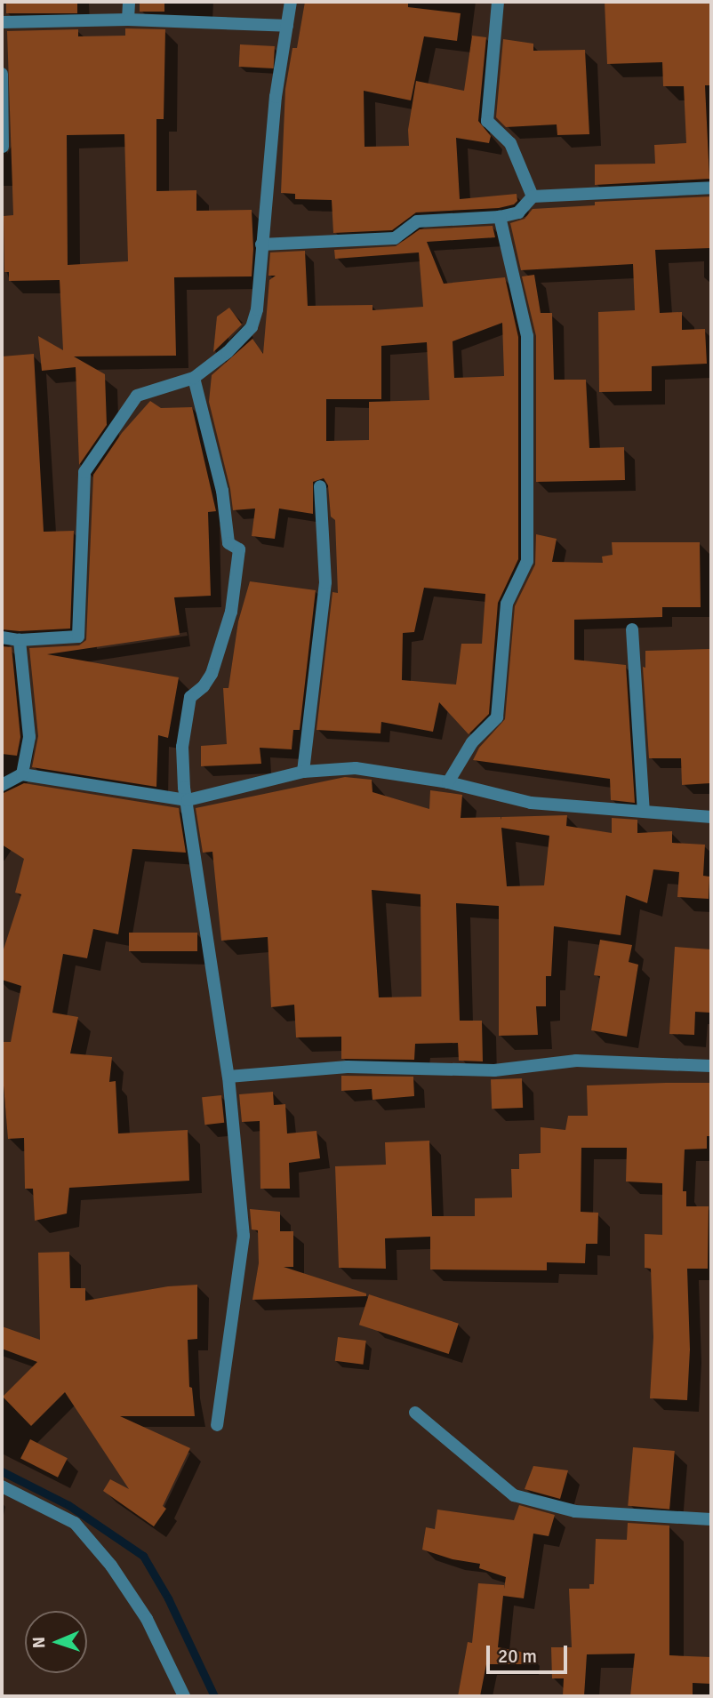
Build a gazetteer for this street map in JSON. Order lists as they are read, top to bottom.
{
  "scale_bar": "20 m",
  "north": "left"
}
